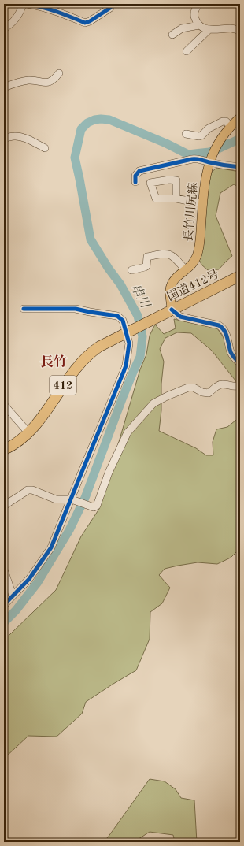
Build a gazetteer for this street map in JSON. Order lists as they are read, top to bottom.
{
  "streets": {
    "highway": ["国道412号", "412"],
    "main road": ["長竹川尻線"]
  },
  "crossings": [
    ["長竹川尻線", "国道412号"],
    ["国道412号", "412"]
  ],
  "districts": ["長竹"],
  "water": ["串川"]
}
